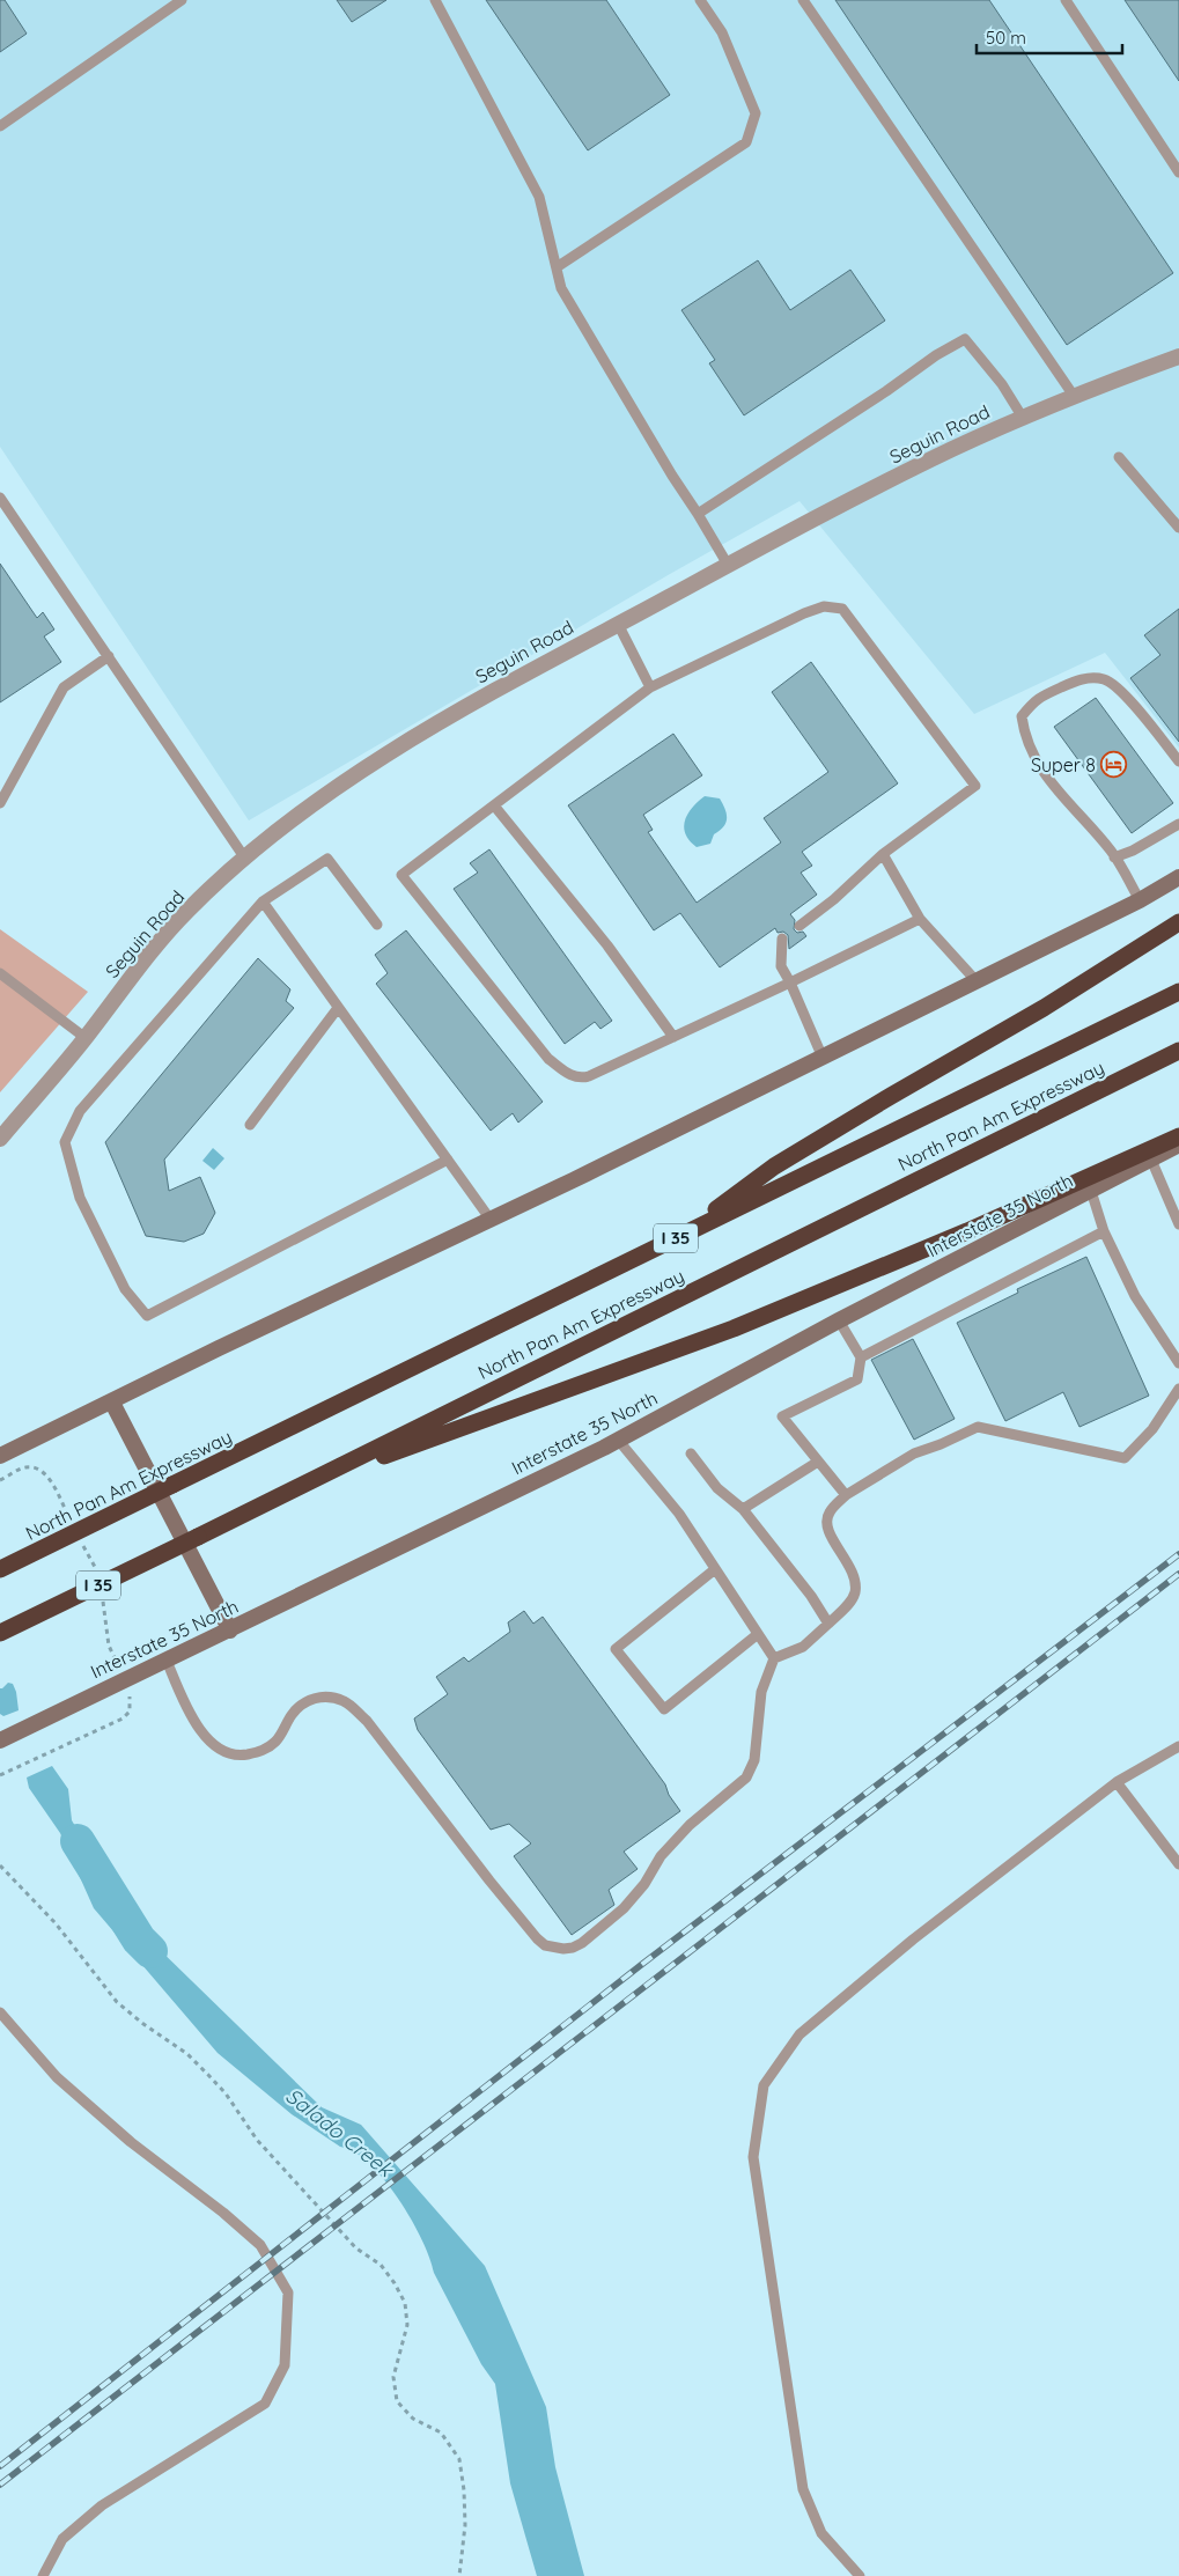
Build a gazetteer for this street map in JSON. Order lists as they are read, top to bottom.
{
  "streets": {
    "highway": ["North Pan Am Expressway", "I 35"],
    "main road": ["Interstate 35 North"],
    "street": ["Seguin Road"]
  },
  "water": ["Salado Creek"],
  "places": {
    "hotel": ["Super 8"]
  },
  "scale_bar": "50 m"
}
